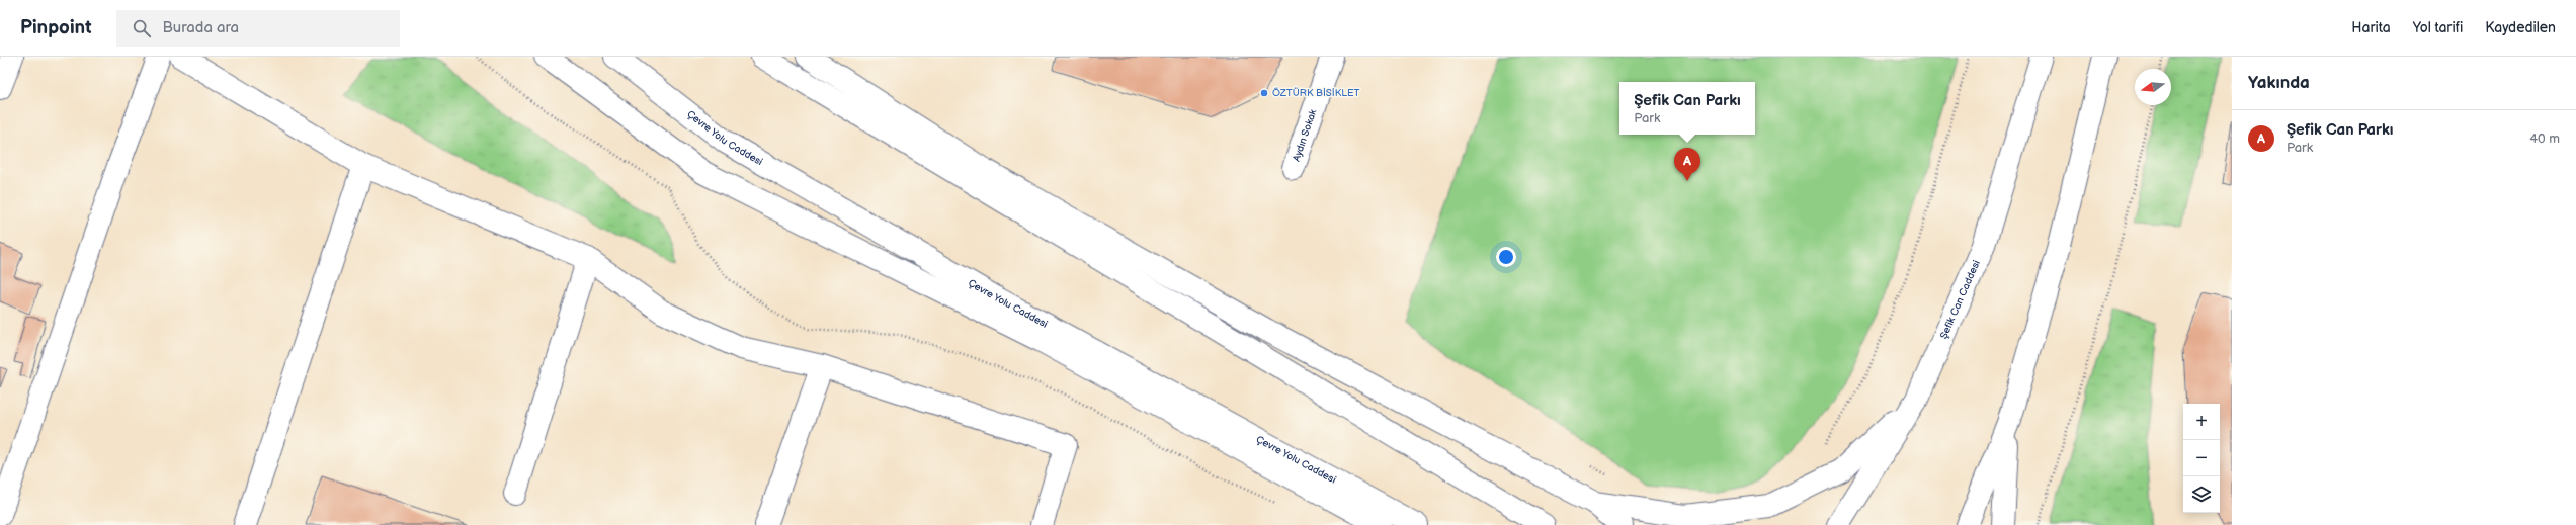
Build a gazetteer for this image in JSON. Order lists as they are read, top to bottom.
{
  "streets": {
    "main road": ["Aydın Sokak", "Çevre Yolu Caddesi", "Şefik Can Caddesi"]
  },
  "places": ["ÖZTÜRK BİSİKLET"],
  "north": "left",
  "page": {
    "header": "Pinpoint",
    "search": "Burada ara",
    "nav": ["Harita", "Yol tarifi", "Kaydedilen"],
    "heading": "Yakında",
    "popup": ["Şefik Can Parkı", "Park"],
    "list": [
      {
        "mark": "A",
        "name": "Şefik Can Parkı",
        "note": "Park",
        "value": "40 m"
      }
    ],
    "pins": "A",
    "map_buttons": ["+", "−"]
  }
}
